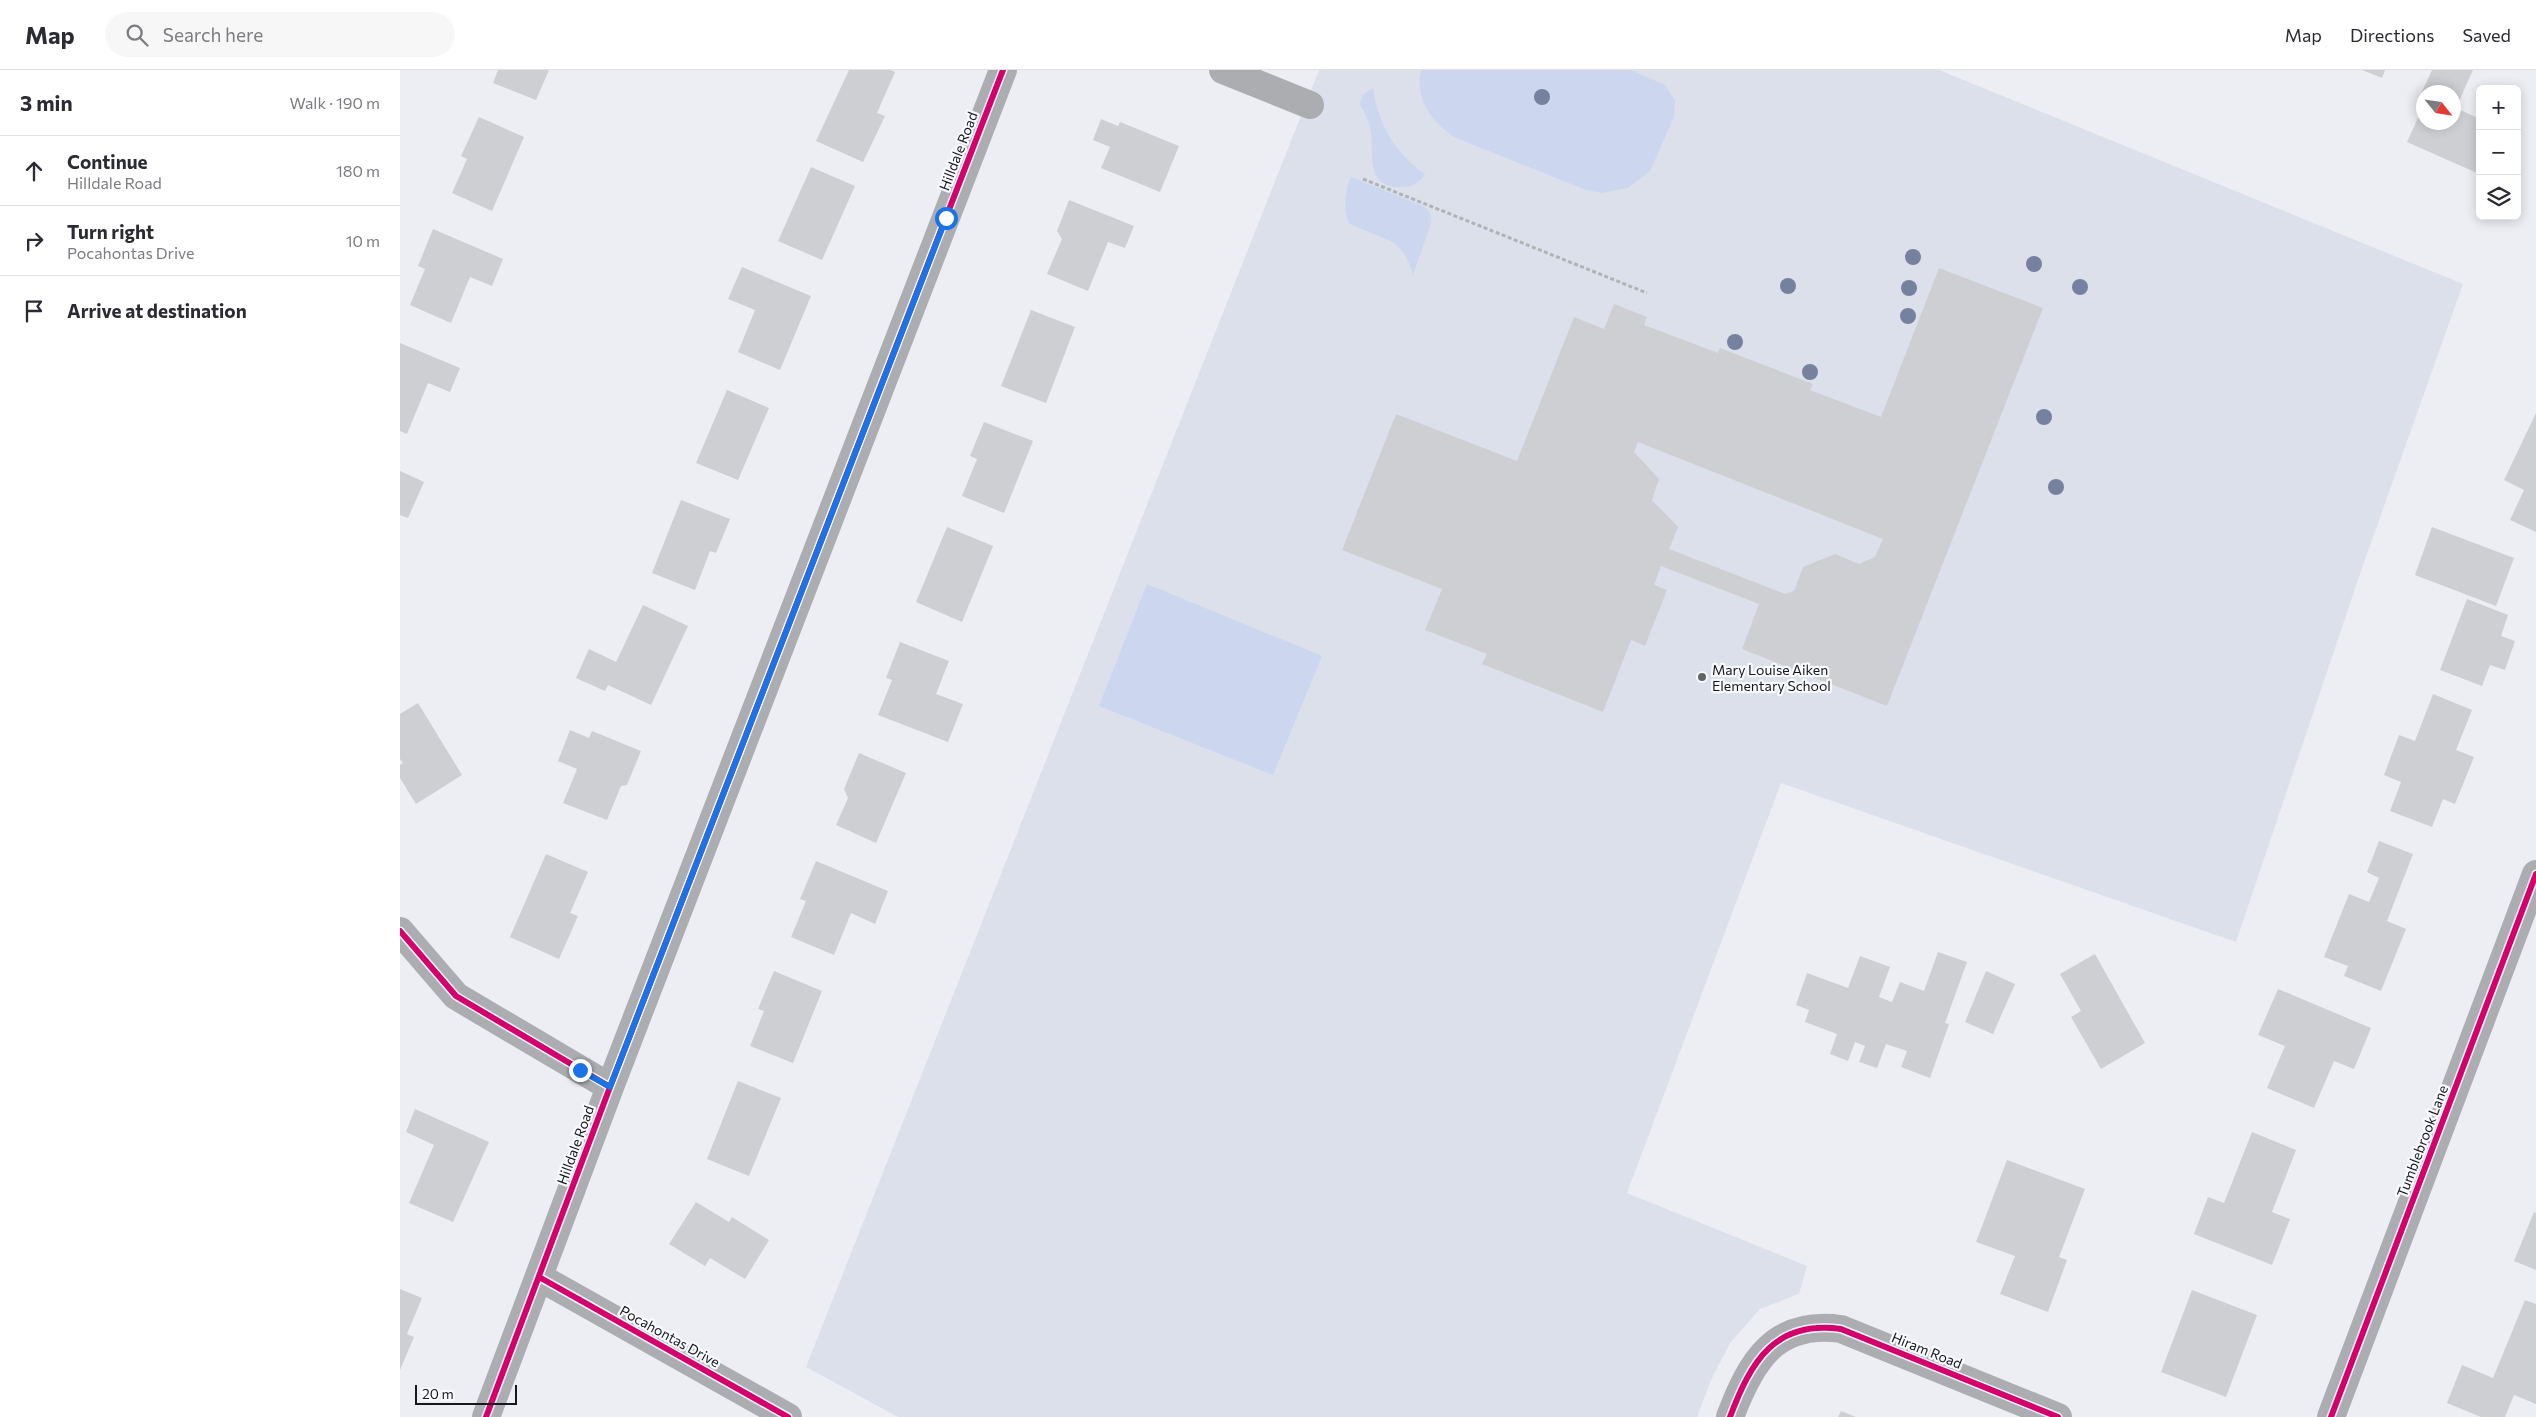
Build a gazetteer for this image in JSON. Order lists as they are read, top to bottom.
{
  "streets": {
    "street": [
      "Hilldale Road",
      "Tumblebrook Lane",
      "Pocahontas Drive",
      "Hiram Road"
    ]
  },
  "crossings": [
    ["Hilldale Road", "Pocahontas Drive"]
  ],
  "places": ["Mary Louise Aiken Elementary School"],
  "scale_bar": "20 m",
  "north": "bottom right",
  "page": {
    "header": "Map",
    "search": "Search here",
    "nav": ["Map", "Directions", "Saved"],
    "heading": ["3 min", "Walk · 190 m"],
    "map_buttons": ["+", "−"],
    "list": [
      ["Continue", "Hilldale Road", "180 m"],
      ["Turn right", "Pocahontas Drive", "10 m"],
      "Arrive at destination"
    ],
    "scale": "20 m"
  }
}
